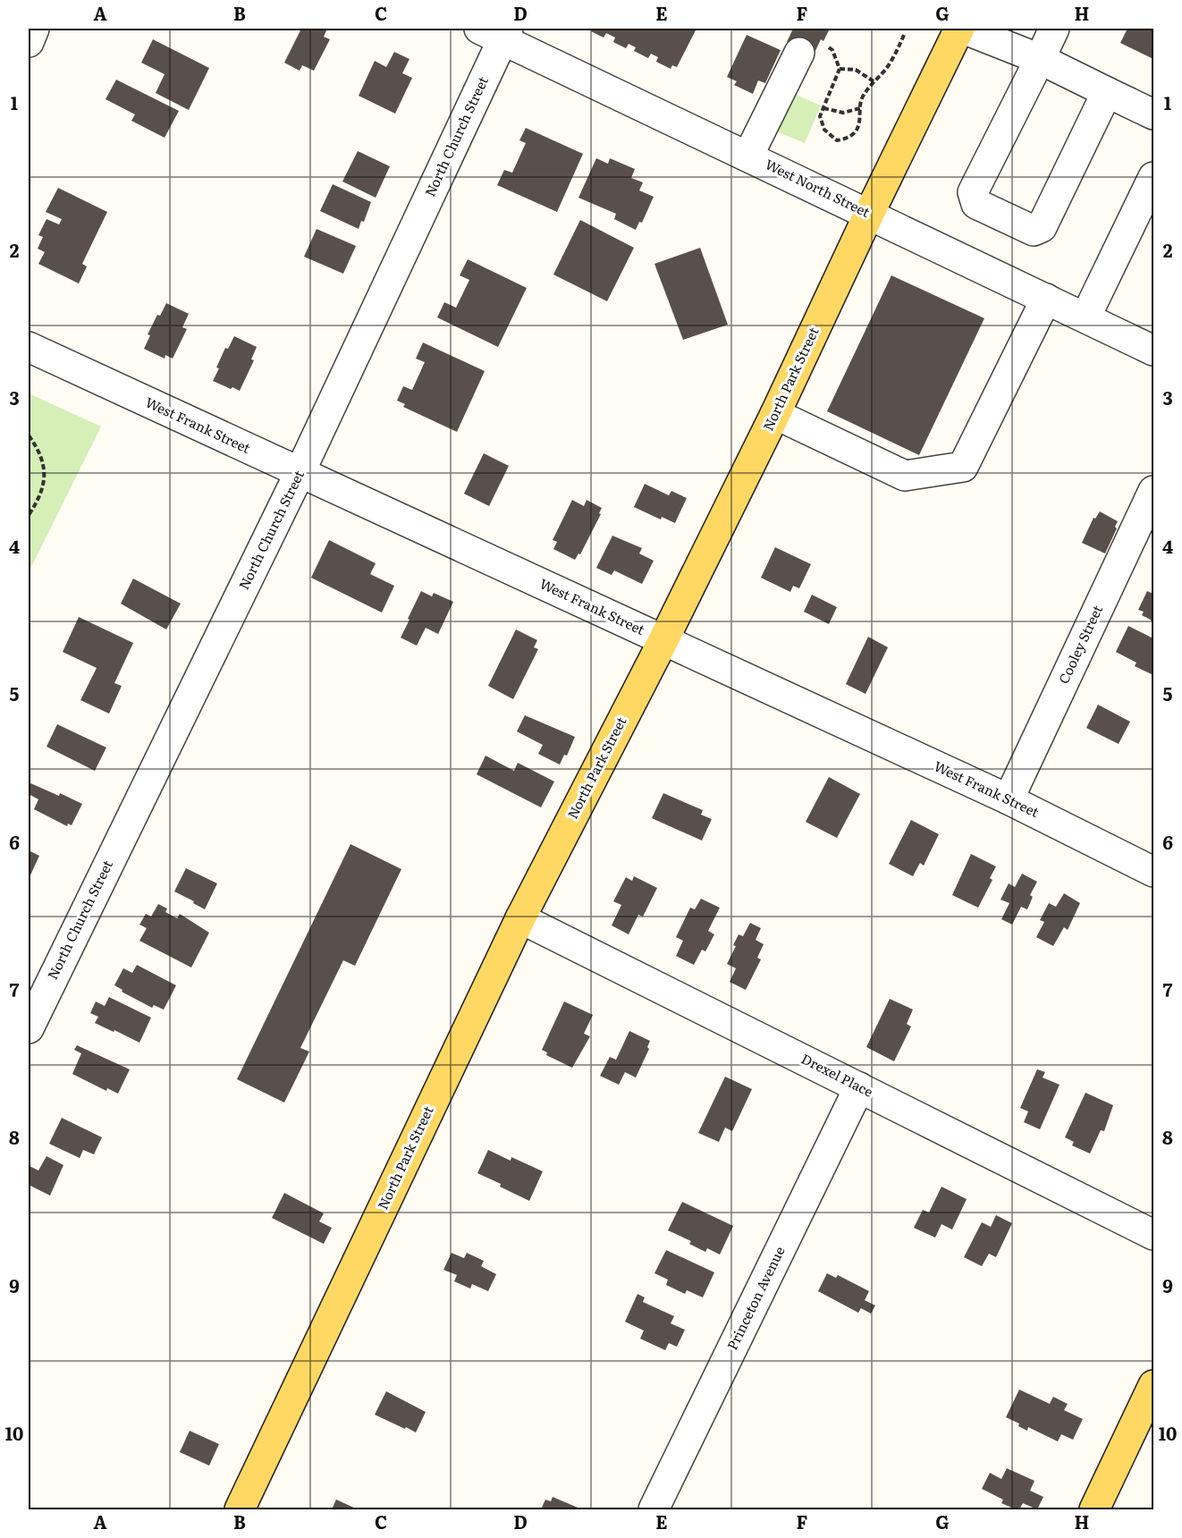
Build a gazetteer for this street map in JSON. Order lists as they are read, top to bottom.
{
  "streets": {
    "main road": ["North Park Street"],
    "street": [
      "North Church Street",
      "West North Street",
      "West Frank Street",
      "Cooley Street",
      "Drexel Place",
      "Princeton Avenue"
    ]
  },
  "crossings": [
    ["North Church Street", "West North Street"],
    ["North Church Street", "West Frank Street"],
    ["West North Street", "North Park Street"],
    ["North Park Street", "West Frank Street"],
    ["North Park Street", "Drexel Place"],
    ["West Frank Street", "Cooley Street"],
    ["Drexel Place", "Princeton Avenue"]
  ],
  "grid": {
    "columns": [
      "A",
      "B",
      "C",
      "D",
      "E",
      "F",
      "G",
      "H"
    ],
    "rows": [
      "1",
      "2",
      "3",
      "4",
      "5",
      "6",
      "7",
      "8",
      "9",
      "10"
    ]
  }
}
